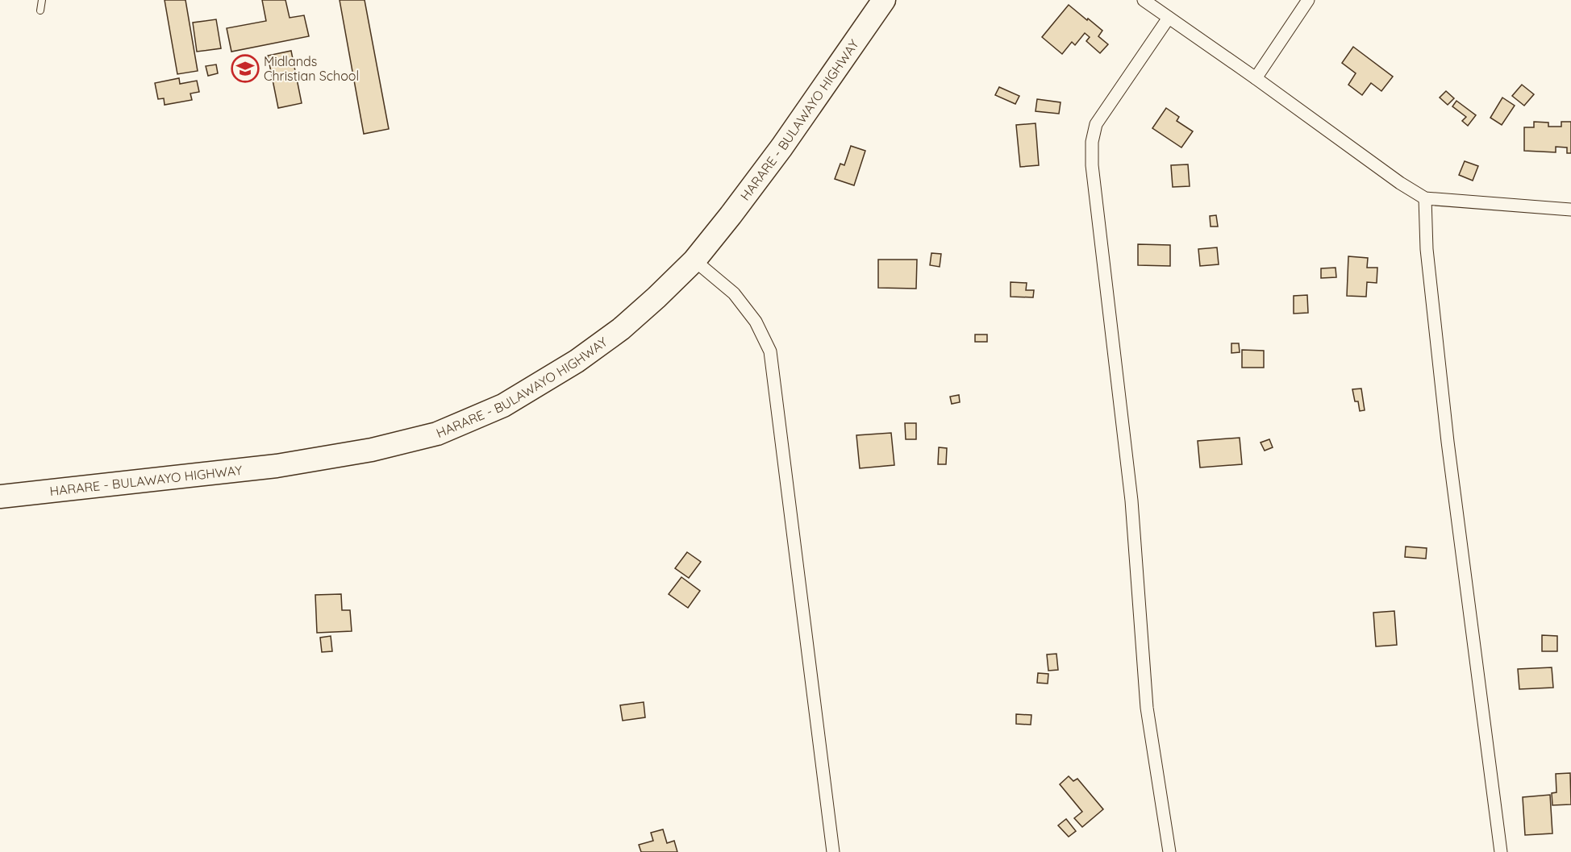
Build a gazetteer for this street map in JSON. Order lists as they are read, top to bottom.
{
  "streets": {
    "highway": ["HARARE - BULAWAYO HIGHWAY"]
  },
  "places": {
    "school or university": ["Midlands Christian School"]
  }
}
